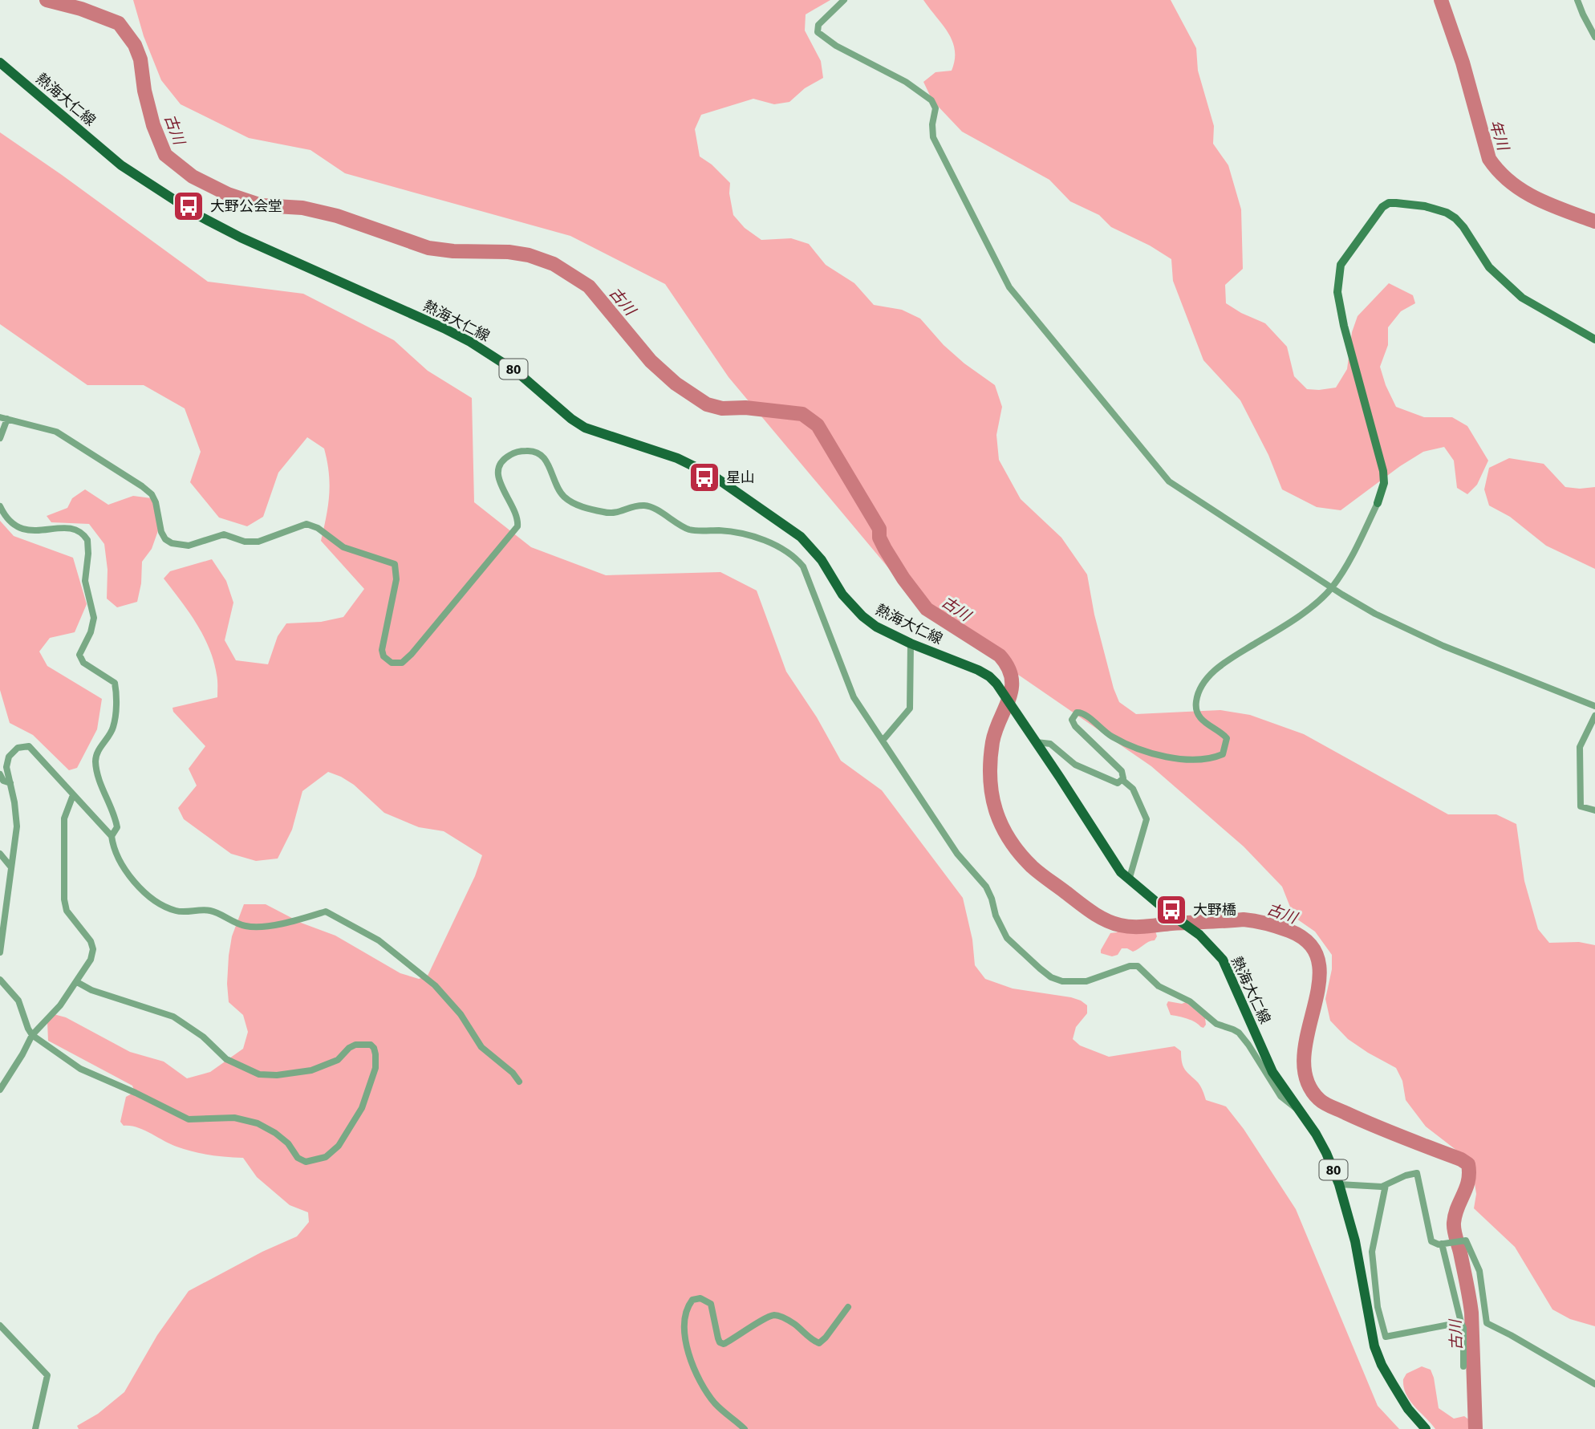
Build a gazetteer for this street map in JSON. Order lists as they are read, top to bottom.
{
  "streets": {
    "main road": ["熱海大仁線", "80"]
  },
  "water": ["古川", "年川"],
  "places": {
    "bus stop": ["大野公会堂", "星山", "大野橋"]
  }
}
